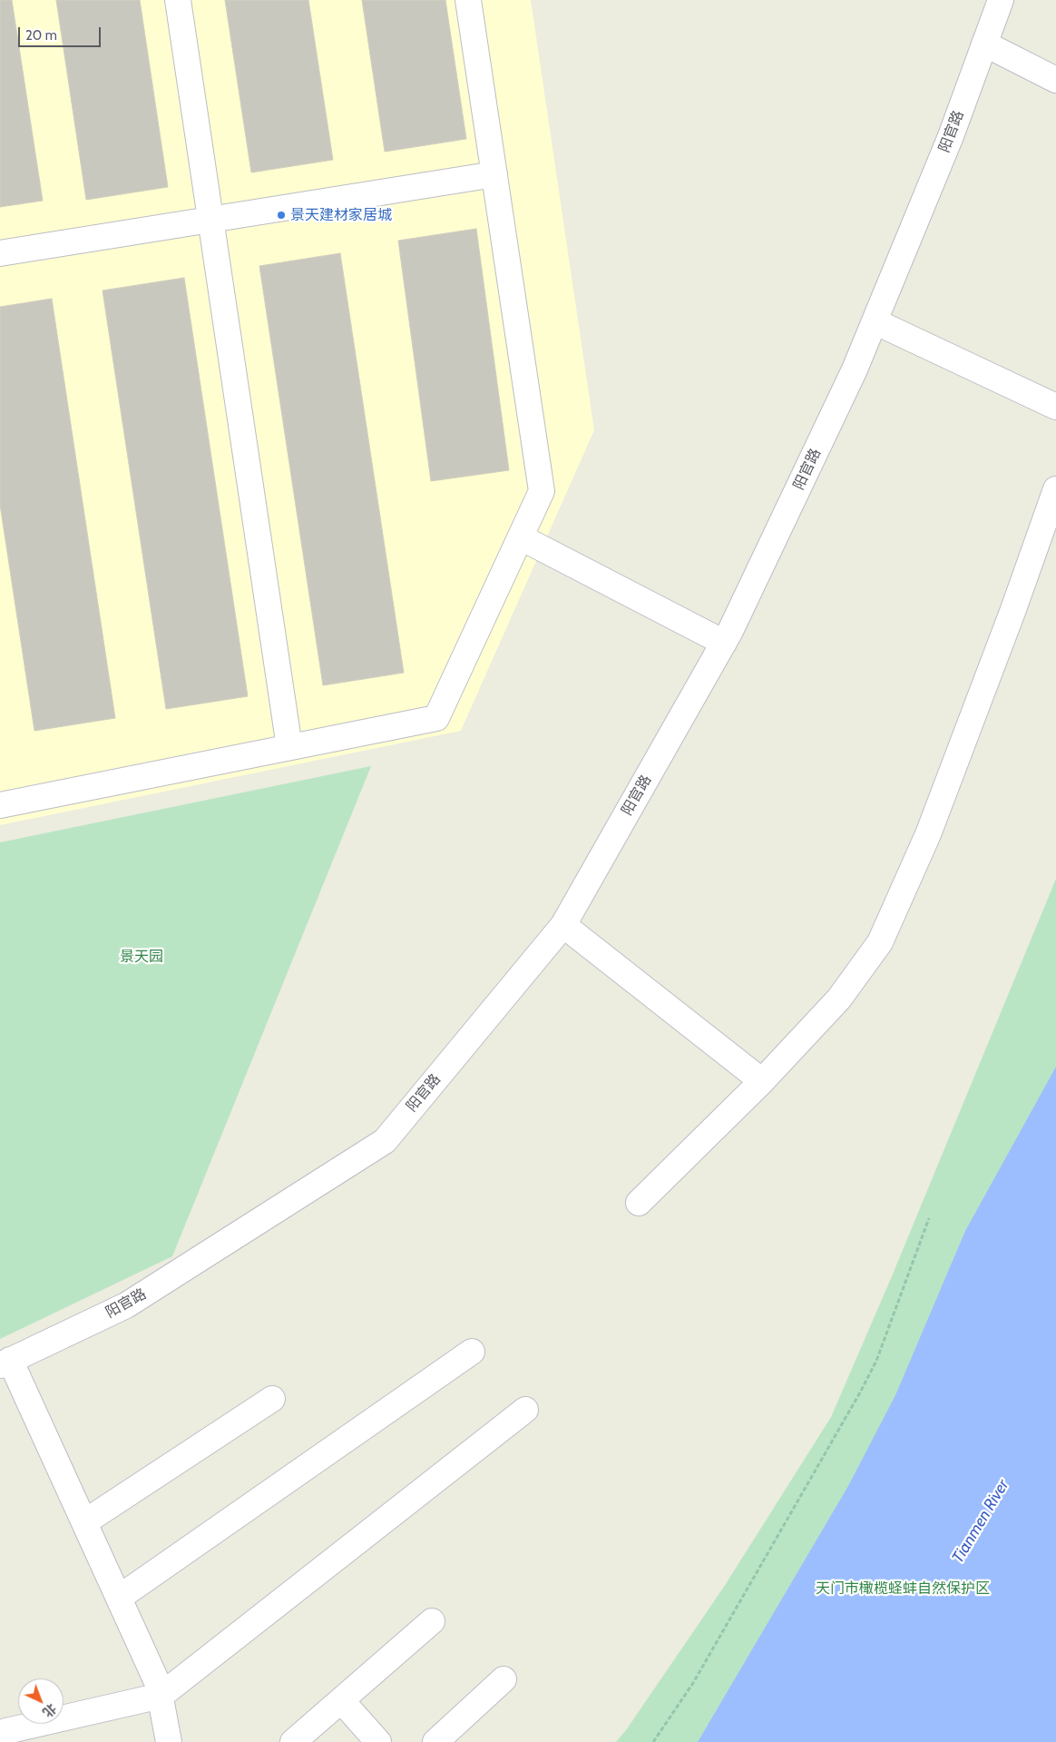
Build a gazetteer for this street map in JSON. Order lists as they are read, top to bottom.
{
  "streets": {
    "street": ["阳官路"]
  },
  "water": ["Tianmen River"],
  "parks": ["景天园", "天门市橄榄蛏蚌自然保护区"],
  "places": ["景天建材家居城"],
  "scale_bar": "20 m",
  "north": "bottom right"
}
